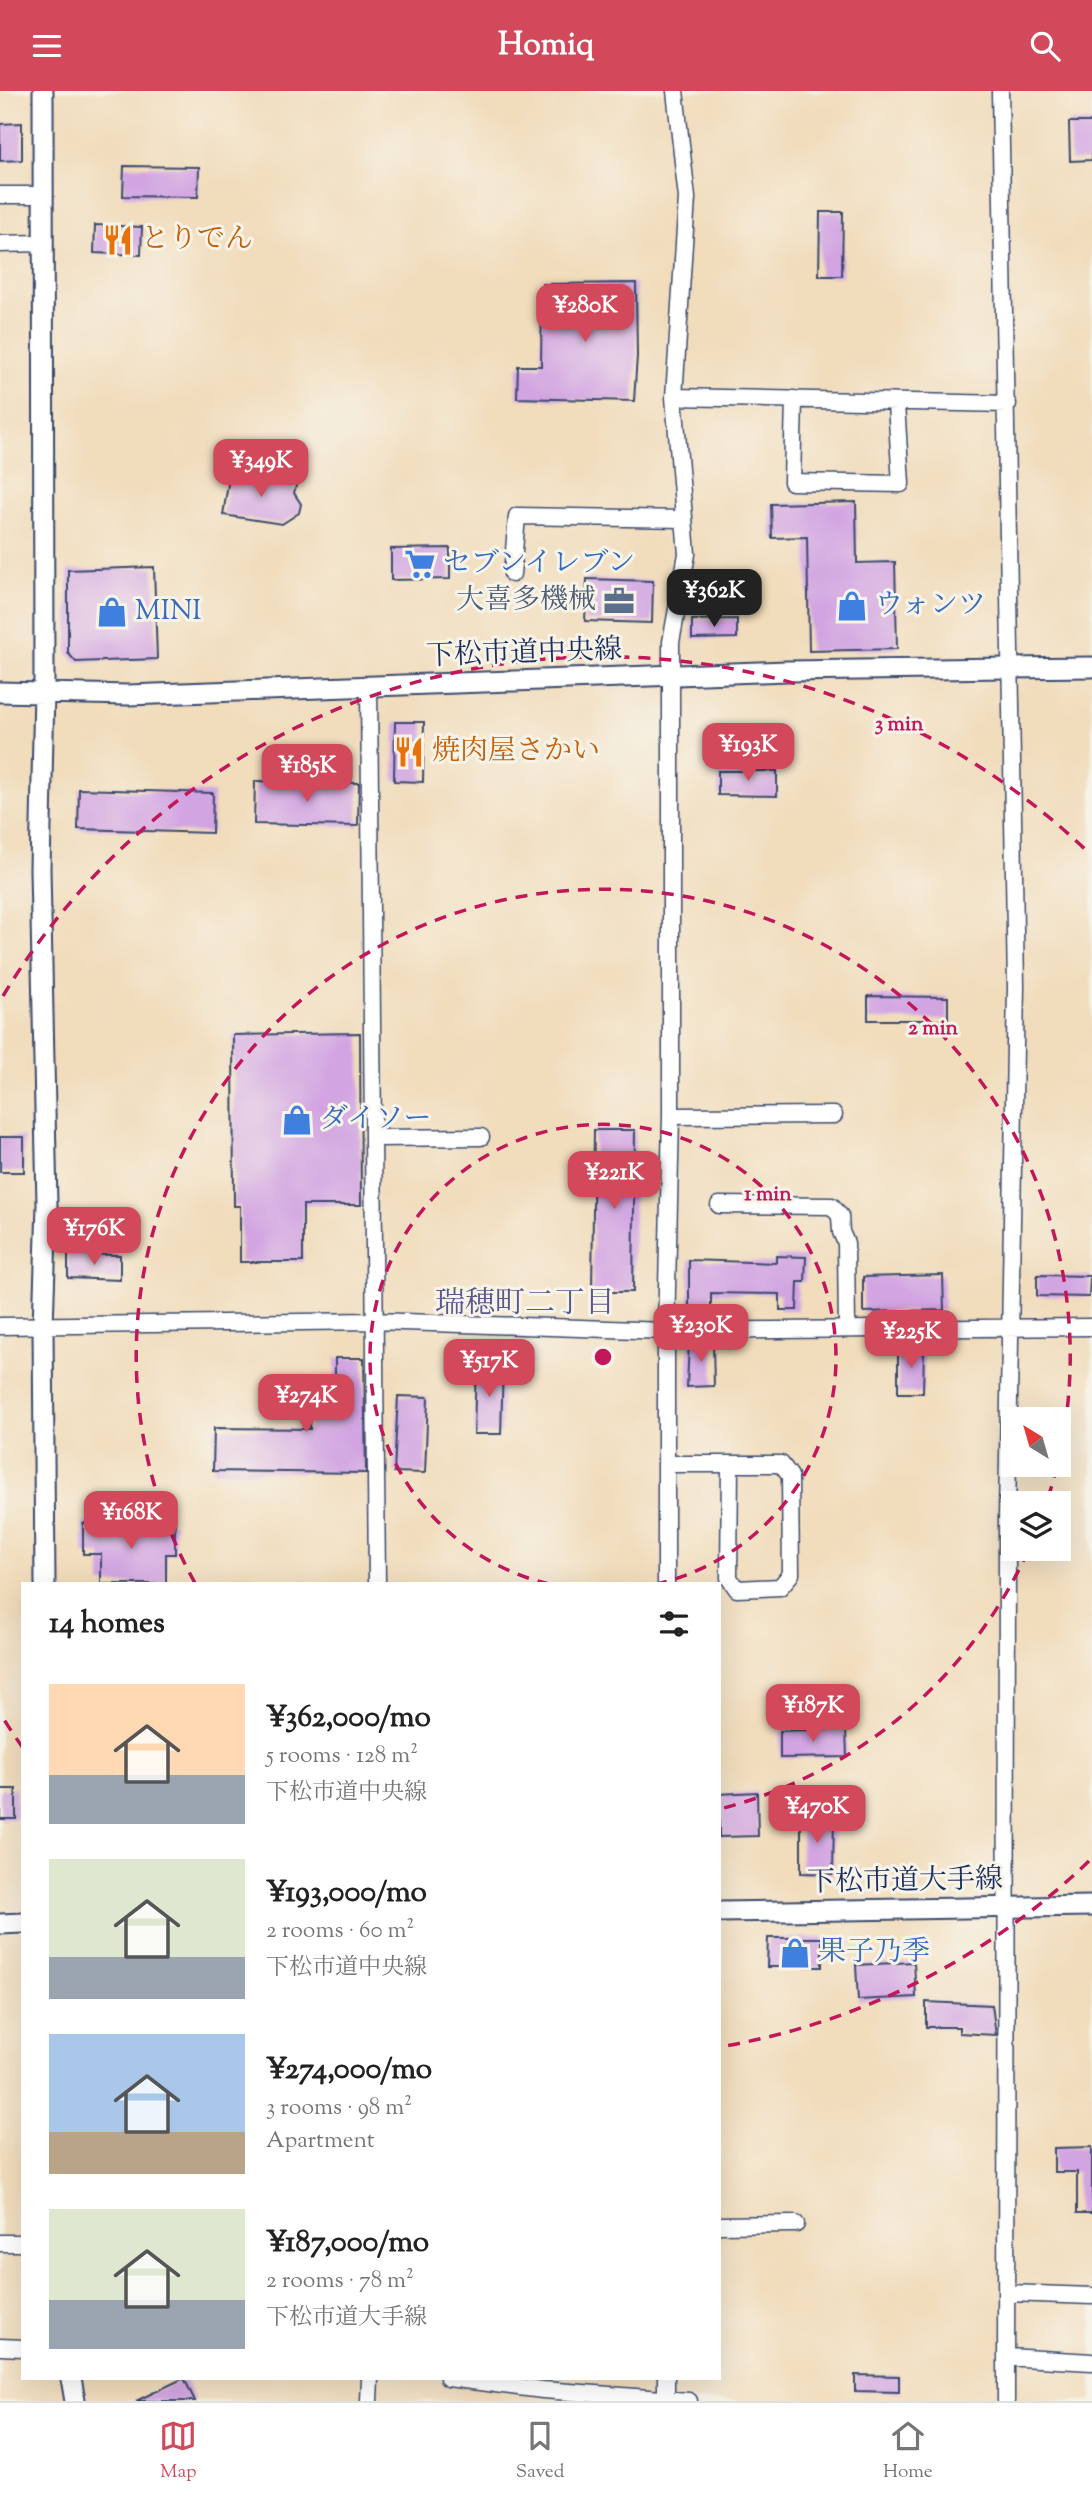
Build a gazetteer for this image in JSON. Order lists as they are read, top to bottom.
{
  "streets": {
    "street": ["下松市道中央線", "下松市道大手線"]
  },
  "districts": ["瑞穂町二丁目"],
  "places": {
    "restaurant": ["とりでん", "焼肉屋さかい"],
    "supermarket": ["セブンイレブン"],
    "office": ["大喜多機械"],
    "shop": [
      "ウォンツ",
      "MINI",
      "ダイソー",
      "果子乃季"
    ]
  },
  "north": "top left",
  "page": {
    "header": "Homiq",
    "price": [
      "¥280K",
      "¥349K",
      "¥362K",
      "¥193K",
      "¥185K",
      "¥221K",
      "¥176K",
      "¥230K",
      "¥225K",
      "¥517K",
      "¥274K",
      "¥168K",
      "¥187K",
      "¥470K"
    ],
    "heading": "14 homes",
    "list": [
      {
        "name": "¥362,000/mo",
        "note": "5 rooms · 128 m² · 下松市道中央線"
      },
      {
        "name": "¥193,000/mo",
        "note": "2 rooms · 60 m² · 下松市道中央線"
      },
      {
        "name": "¥274,000/mo",
        "note": "3 rooms · 98 m² · Apartment"
      },
      {
        "name": "¥187,000/mo",
        "note": "2 rooms · 78 m² · 下松市道大手線"
      }
    ],
    "tabs": ["Map", "Saved", "Home"]
  },
  "rings": ["3 min", "2 min", "1 min"]
}
